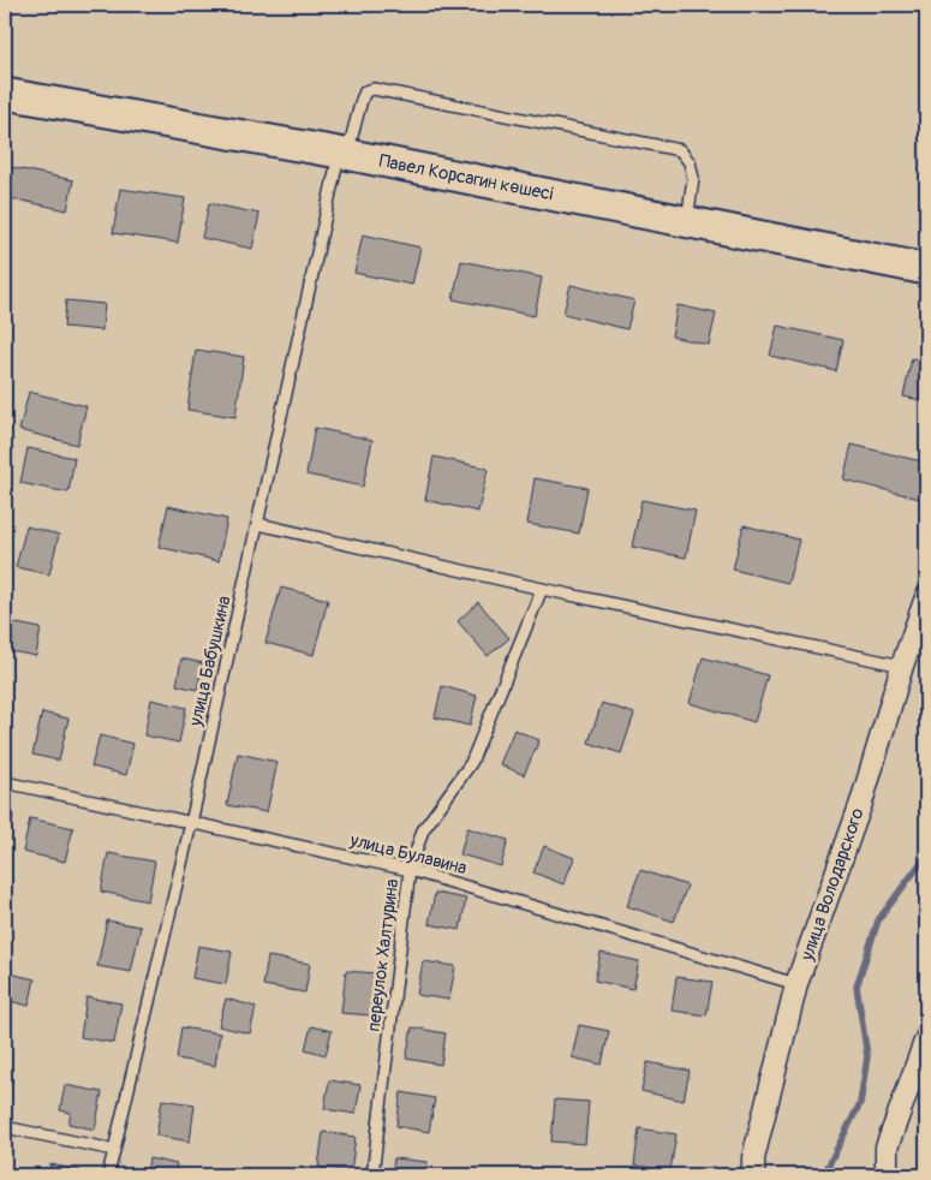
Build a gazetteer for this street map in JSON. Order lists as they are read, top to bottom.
{
  "streets": {
    "street": ["Павел Корсагин көшесі", "улица Володарского"],
    "lane": ["улица Бабушкина", "улица Булавина", "переулок Халтурина"]
  },
  "crossings": [
    ["Павел Корсагин көшесі", "улица Бабушкина"],
    ["улица Бабушкина", "улица Булавина"],
    ["улица Булавина", "улица Володарского"],
    ["улица Булавина", "переулок Халтурина"]
  ]
}
